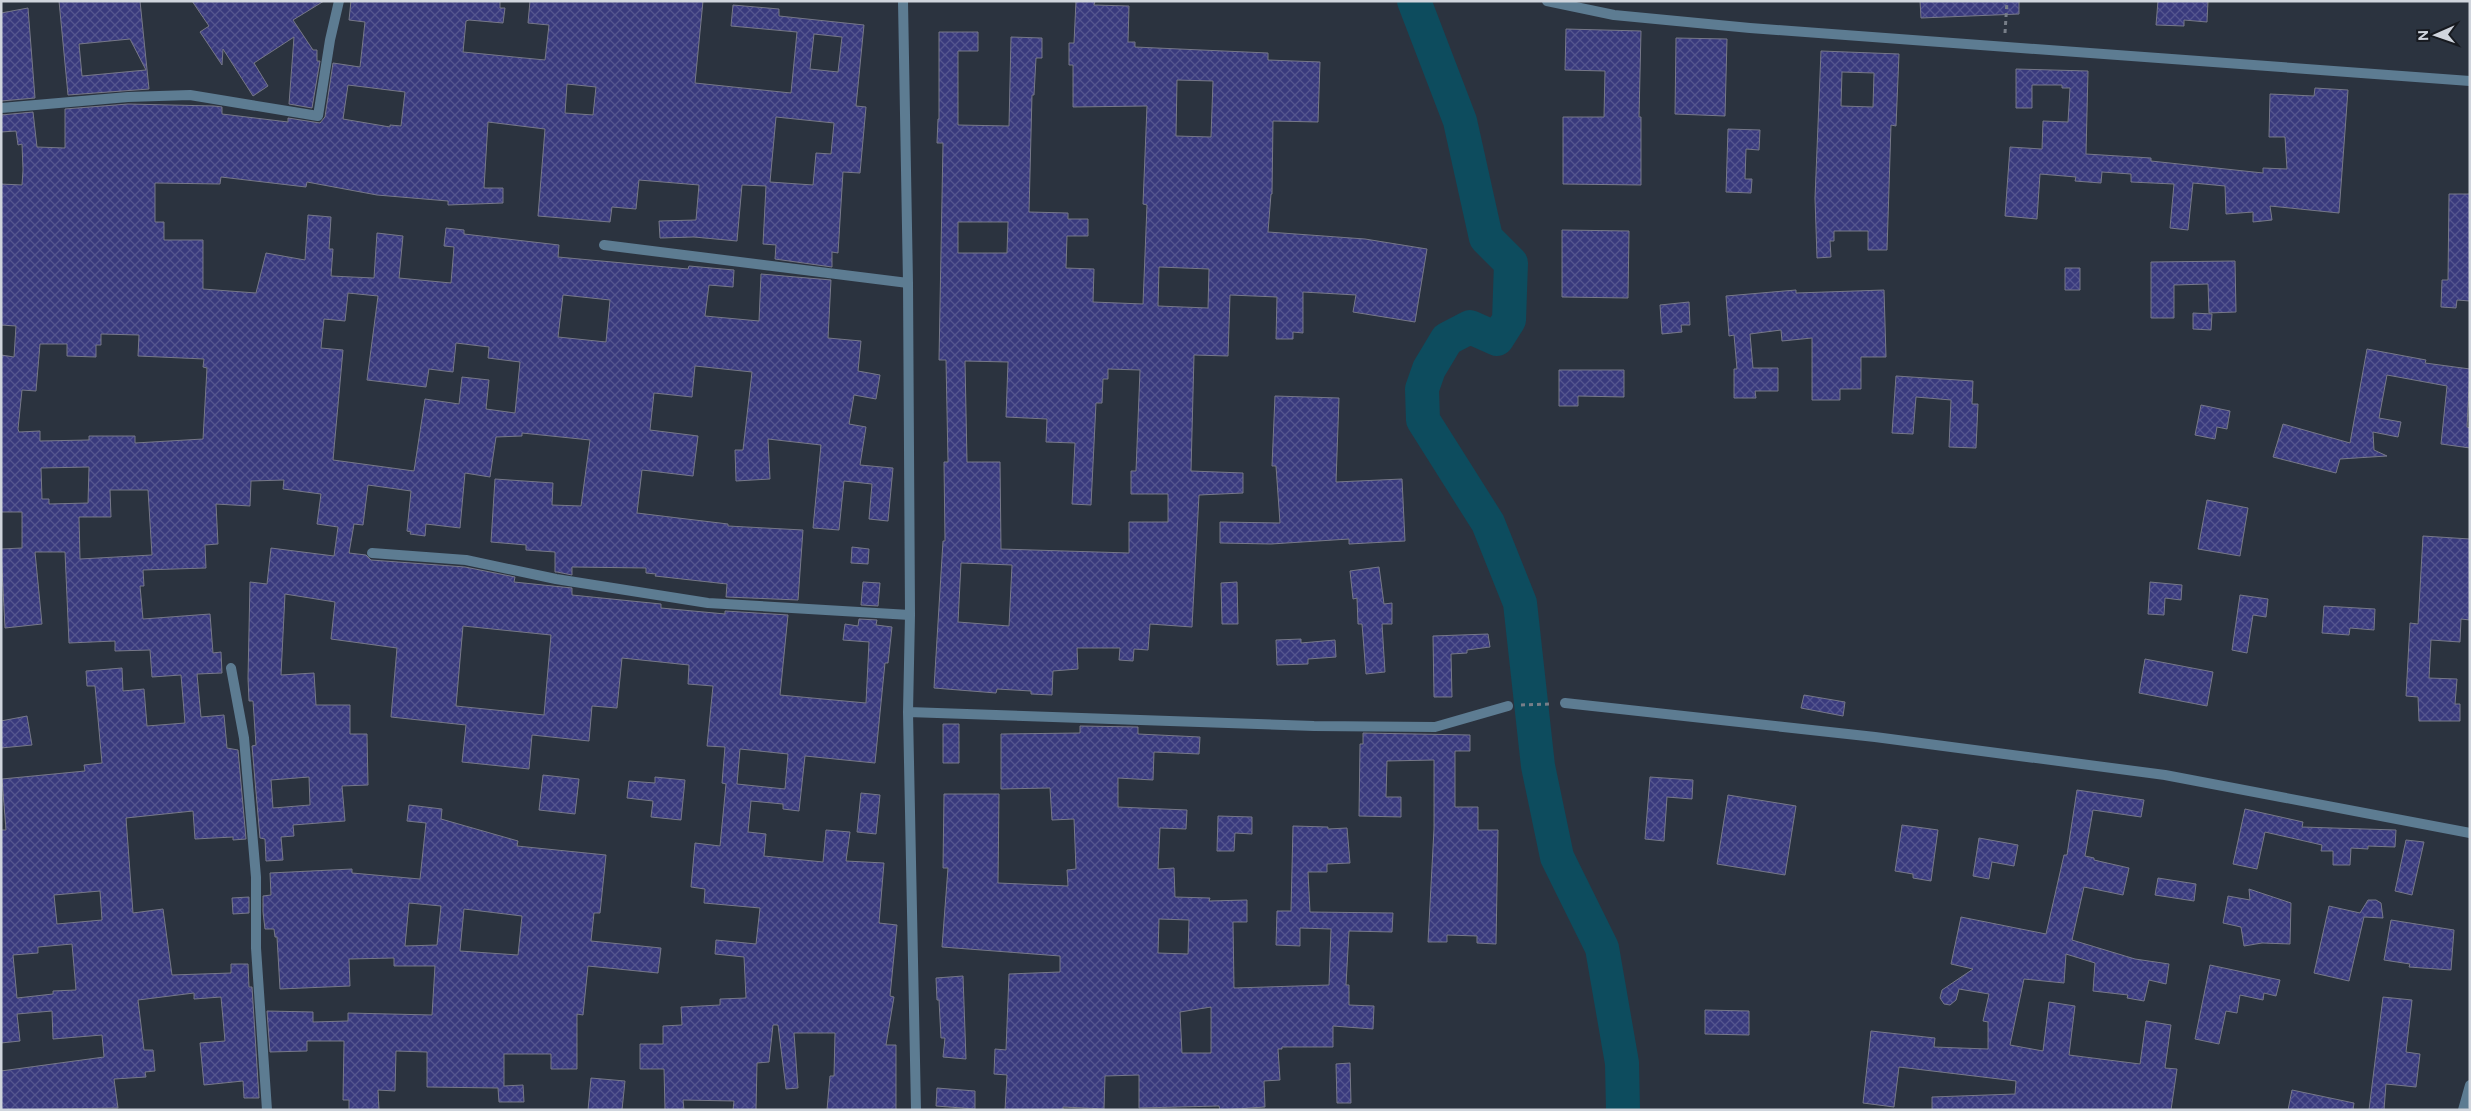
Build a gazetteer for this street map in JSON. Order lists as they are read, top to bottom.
{
  "north": "left"
}
